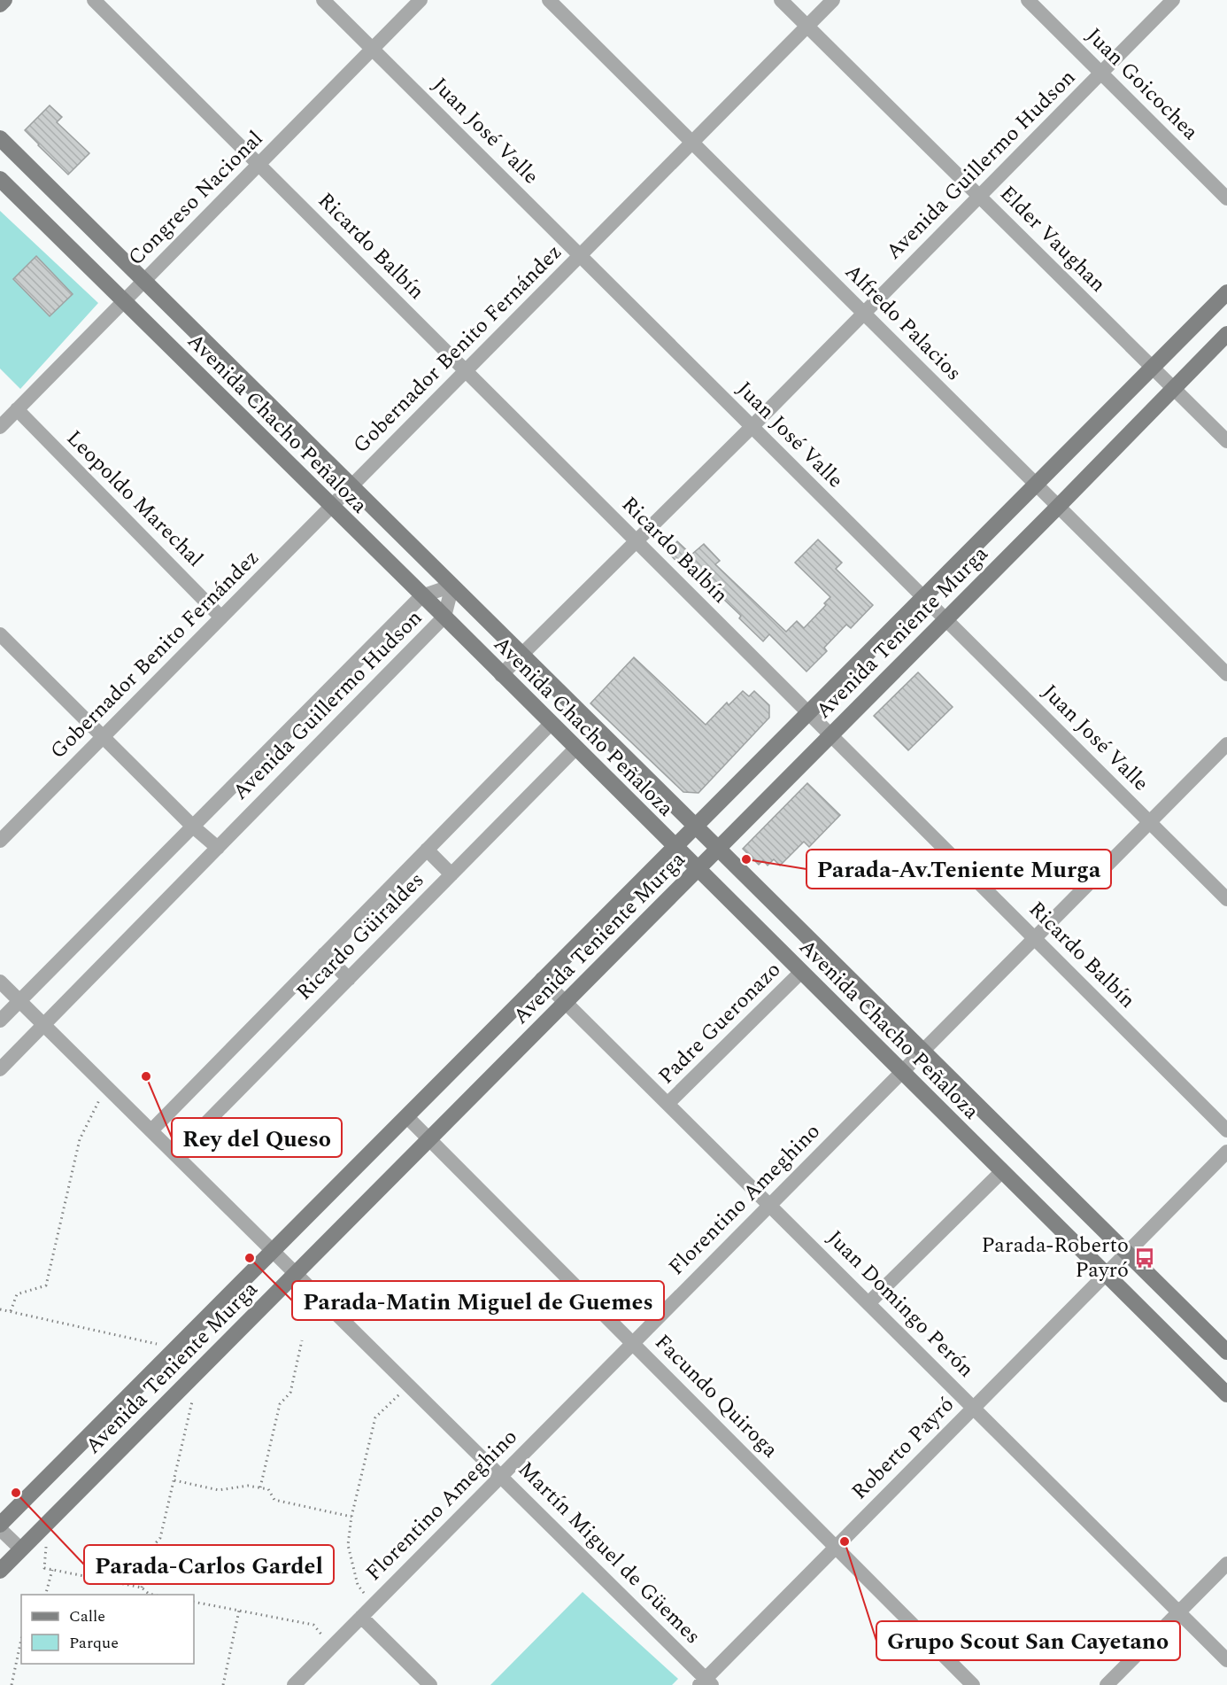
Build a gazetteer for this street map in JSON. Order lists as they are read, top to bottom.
{
  "streets": {
    "main road": ["Avenida Chacho Peñaloza", "Avenida Teniente Murga"],
    "street": [
      "Juan Goicochea",
      "Juan José Valle",
      "Avenida Guillermo Hudson",
      "Congreso Nacional",
      "Elder Vaughan",
      "Ricardo Balbín",
      "Alfredo Palacios",
      "Gobernador Benito Fernández",
      "Leopoldo Marechal",
      "Ricardo Güiraldes",
      "Padre Gueronazo",
      "Florentino Ameghino",
      "Juan Domingo Perón",
      "Facundo Quiroga",
      "Roberto Payró",
      "Martín Miguel de Güemes"
    ]
  },
  "crossings": [
    ["Juan Goicochea", "Avenida Guillermo Hudson"],
    ["Juan José Valle", "Avenida Guillermo Hudson"],
    ["Juan José Valle", "Congreso Nacional"],
    ["Juan José Valle", "Gobernador Benito Fernández"],
    ["Juan José Valle", "Avenida Teniente Murga"],
    ["Juan José Valle", "Florentino Ameghino"],
    ["Avenida Guillermo Hudson", "Elder Vaughan"],
    ["Avenida Guillermo Hudson", "Ricardo Balbín"],
    ["Avenida Guillermo Hudson", "Alfredo Palacios"],
    ["Avenida Guillermo Hudson", "Avenida Chacho Peñaloza"],
    ["Avenida Guillermo Hudson", "Martín Miguel de Güemes"],
    ["Congreso Nacional", "Ricardo Balbín"],
    ["Congreso Nacional", "Avenida Chacho Peñaloza"],
    ["Congreso Nacional", "Leopoldo Marechal"],
    ["Elder Vaughan", "Gobernador Benito Fernández"],
    ["Elder Vaughan", "Avenida Teniente Murga"],
    ["Ricardo Balbín", "Gobernador Benito Fernández"],
    ["Ricardo Balbín", "Avenida Teniente Murga"],
    ["Ricardo Balbín", "Florentino Ameghino"],
    ["Alfredo Palacios", "Gobernador Benito Fernández"],
    ["Alfredo Palacios", "Avenida Teniente Murga"],
    ["Gobernador Benito Fernández", "Avenida Chacho Peñaloza"],
    ["Gobernador Benito Fernández", "Leopoldo Marechal"],
    ["Avenida Chacho Peñaloza", "Avenida Teniente Murga"],
    ["Avenida Chacho Peñaloza", "Ricardo Güiraldes"],
    ["Avenida Chacho Peñaloza", "Padre Gueronazo"],
    ["Avenida Chacho Peñaloza", "Florentino Ameghino"],
    ["Avenida Chacho Peñaloza", "Roberto Payró"],
    ["Avenida Teniente Murga", "Juan Domingo Perón"],
    ["Avenida Teniente Murga", "Facundo Quiroga"],
    ["Avenida Teniente Murga", "Martín Miguel de Güemes"],
    ["Ricardo Güiraldes", "Martín Miguel de Güemes"],
    ["Padre Gueronazo", "Juan Domingo Perón"],
    ["Florentino Ameghino", "Juan Domingo Perón"],
    ["Florentino Ameghino", "Facundo Quiroga"],
    ["Florentino Ameghino", "Martín Miguel de Güemes"],
    ["Juan Domingo Perón", "Roberto Payró"],
    ["Facundo Quiroga", "Roberto Payró"],
    ["Roberto Payró", "Martín Miguel de Güemes"]
  ],
  "places": {
    "other": [
      "Parada-Av.Teniente Murga",
      "Rey del Queso",
      "Parada-Matin Miguel de Guemes",
      "Parada-Carlos Gardel",
      "Grupo Scout San Cayetano"
    ],
    "bus stop": ["Parada-Roberto Payró"]
  },
  "legend": ["Calle", "Parque"]
}
